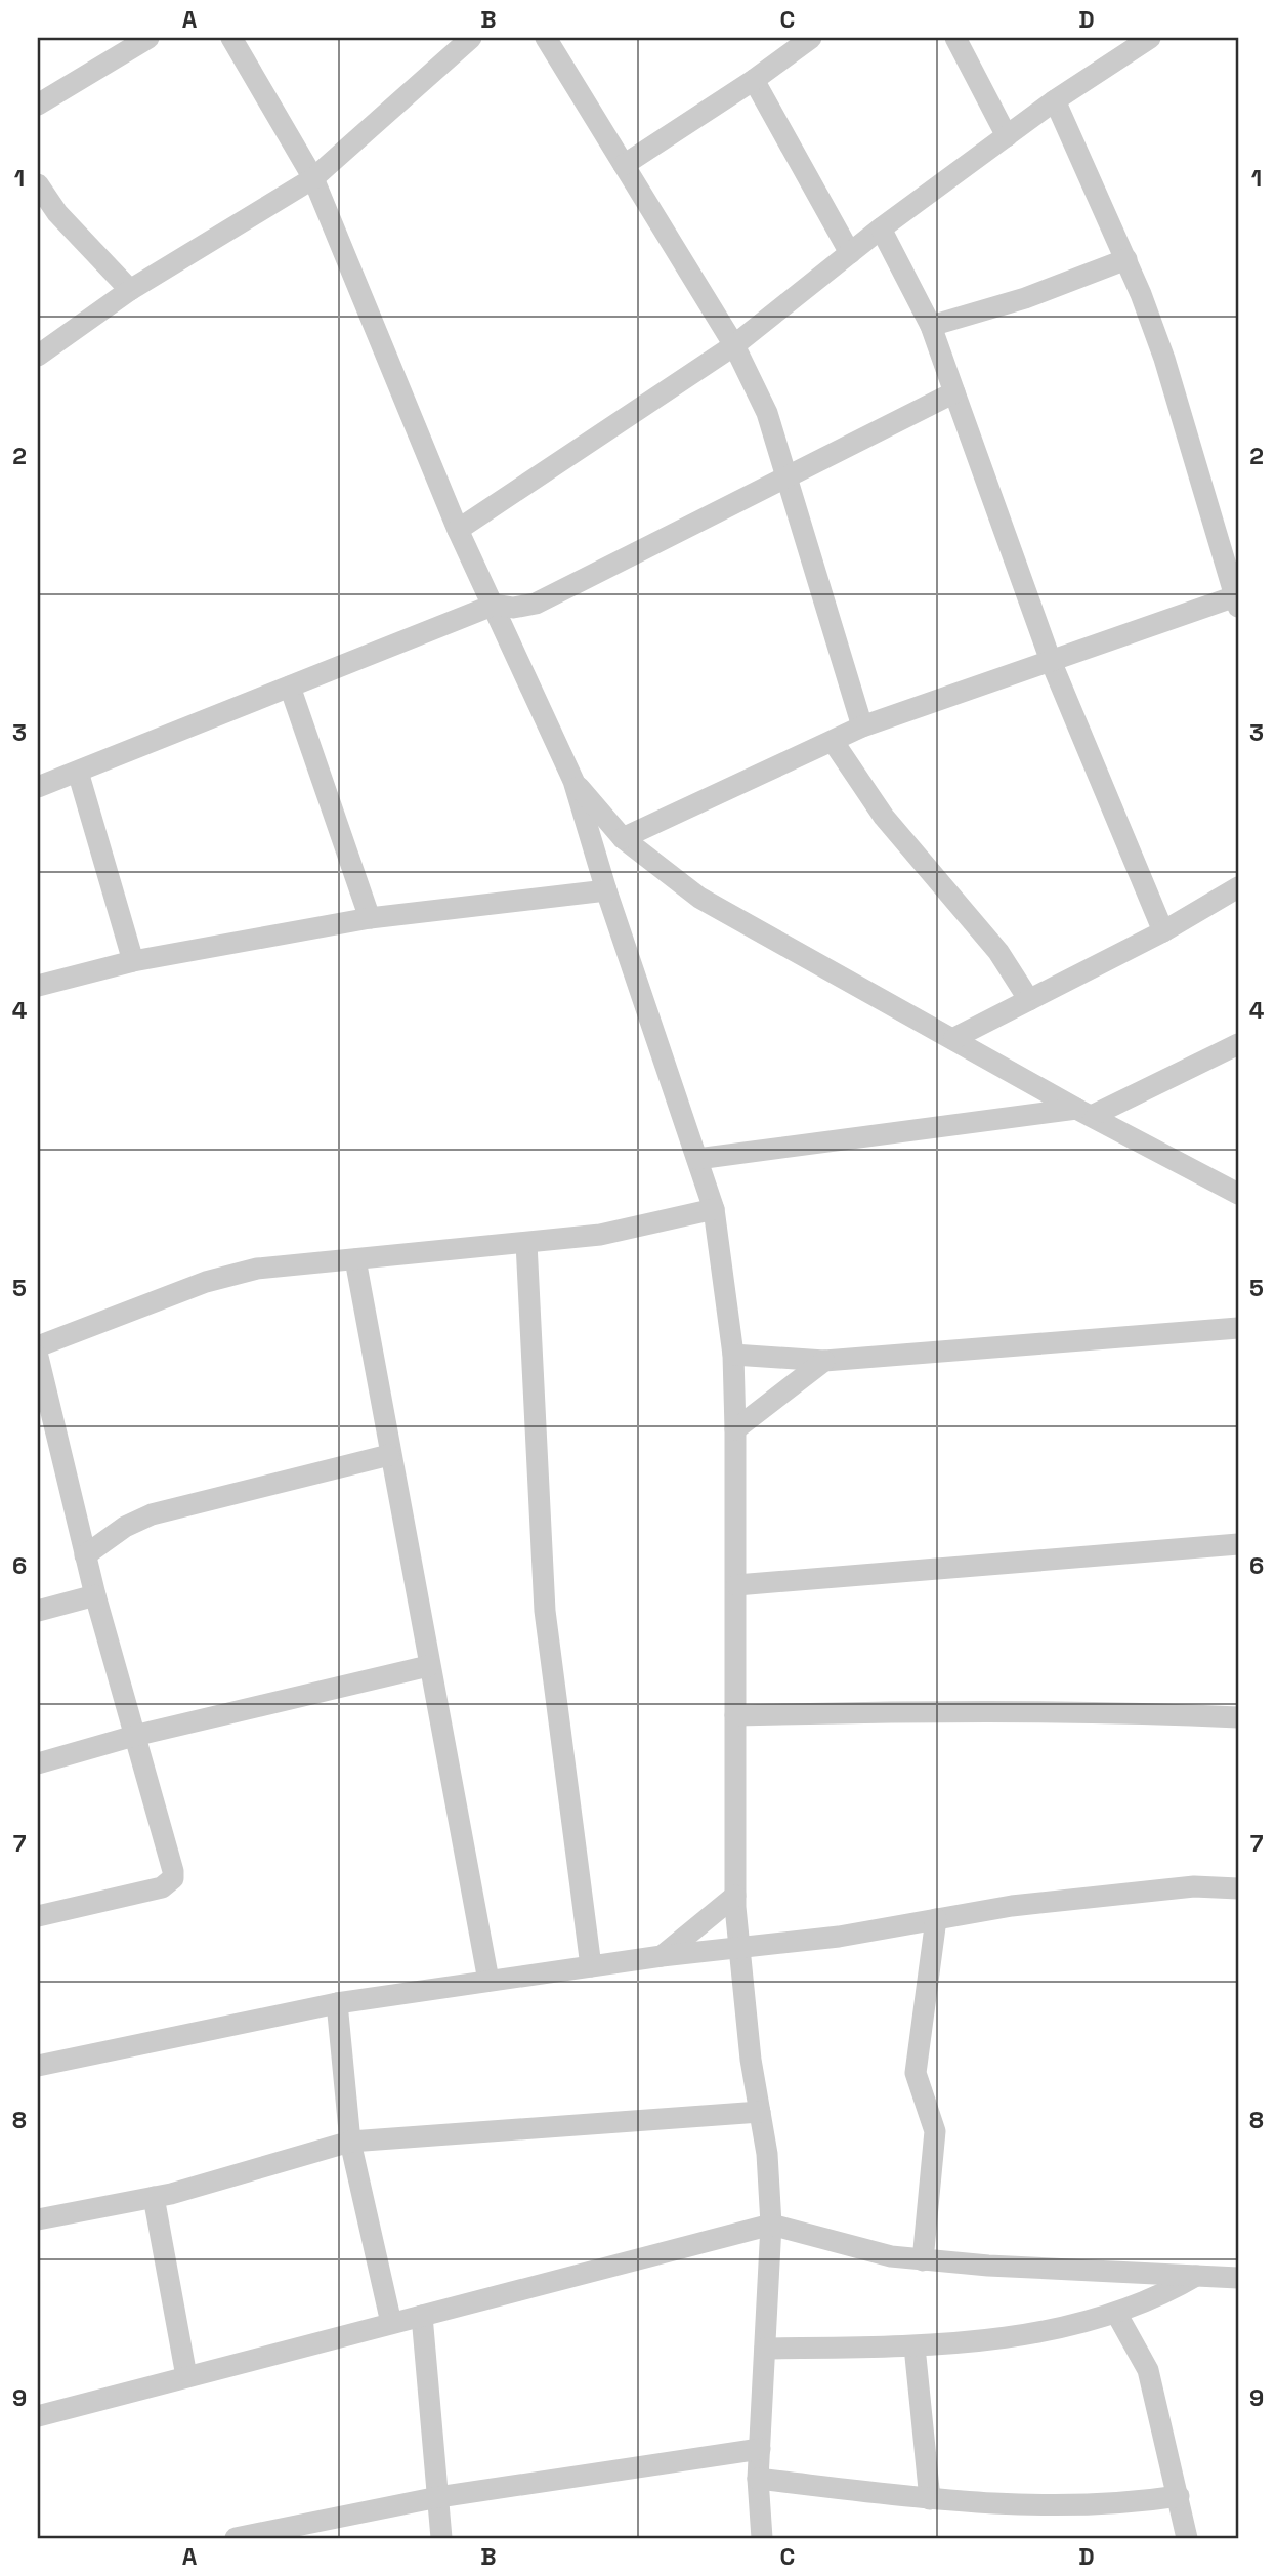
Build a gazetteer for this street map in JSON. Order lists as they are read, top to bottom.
{
  "grid": {
    "columns": [
      "A",
      "B",
      "C",
      "D"
    ],
    "rows": [
      "1",
      "2",
      "3",
      "4",
      "5",
      "6",
      "7",
      "8",
      "9"
    ]
  }
}
